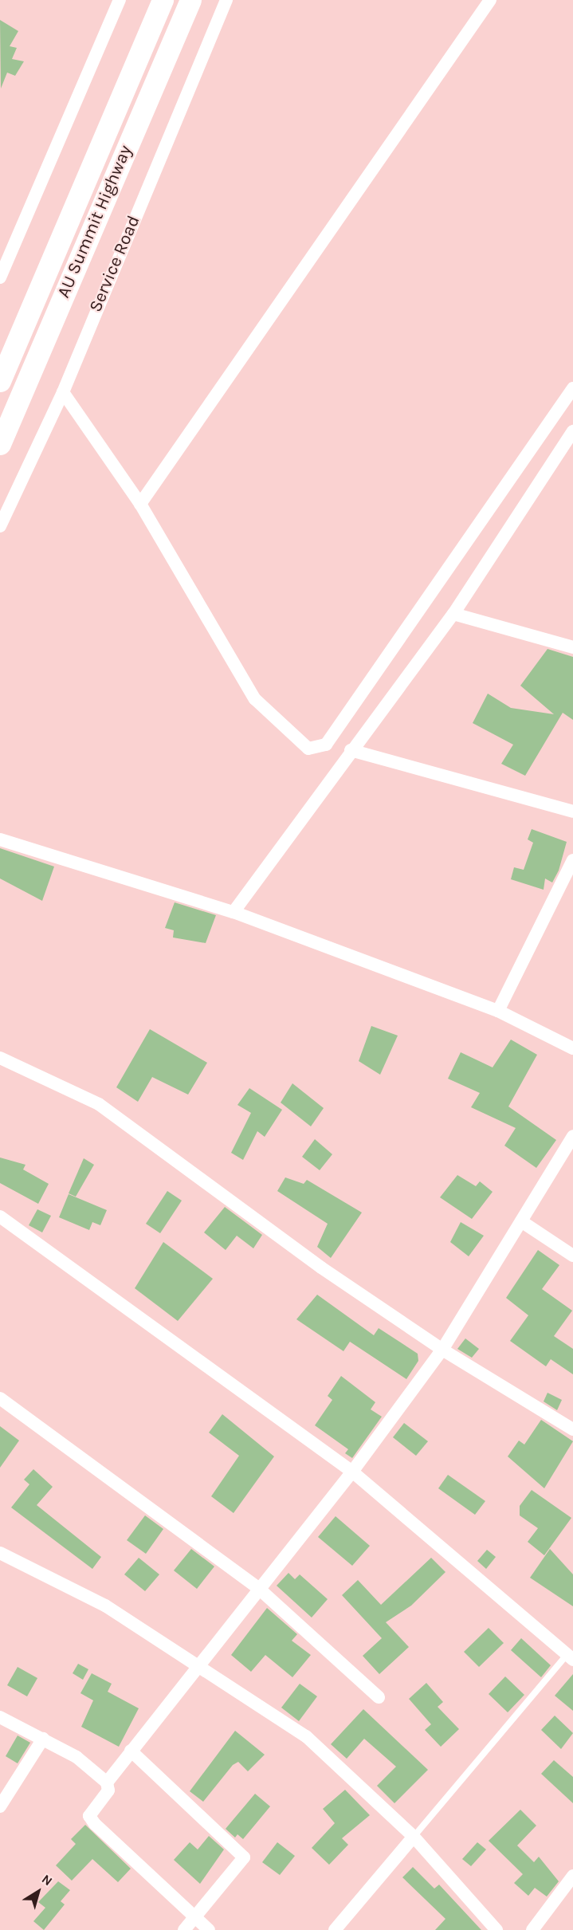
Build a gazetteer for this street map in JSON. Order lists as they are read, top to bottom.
{
  "streets": {
    "main road": ["AU Summit Highway"],
    "street": ["Service Road"]
  },
  "north": "top right"
}
